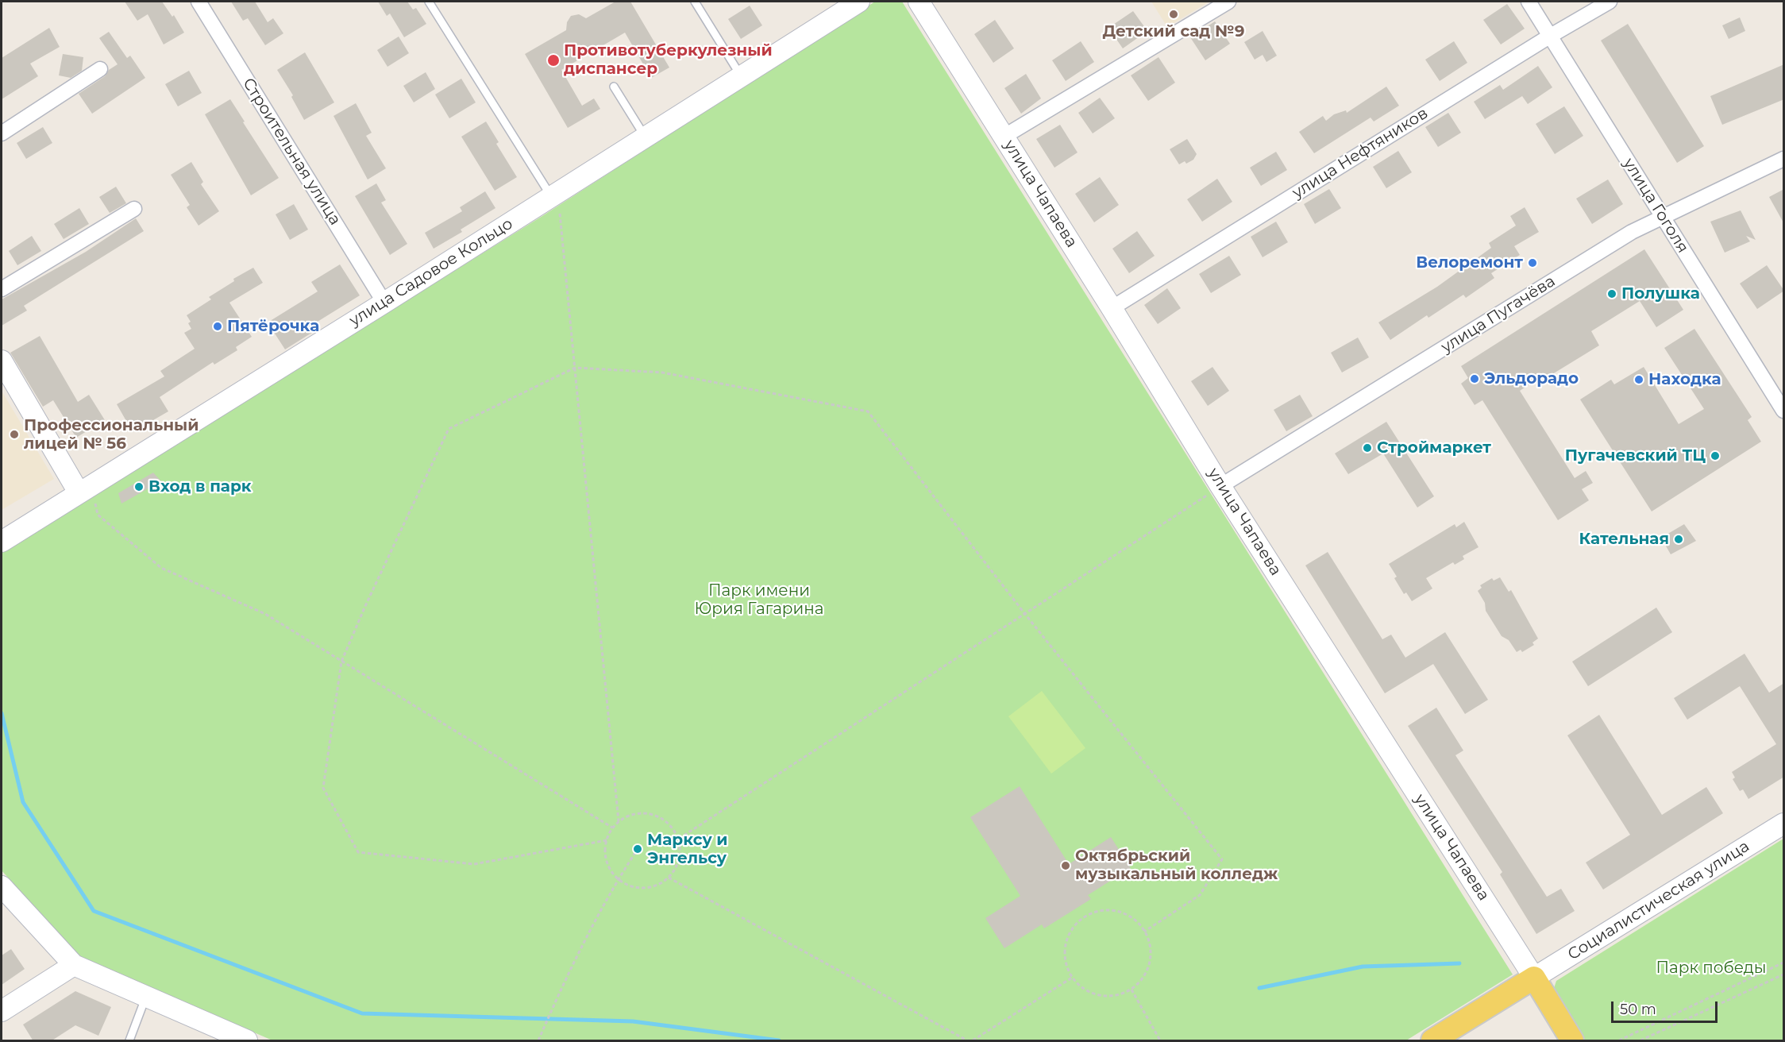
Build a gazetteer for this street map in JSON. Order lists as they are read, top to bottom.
{
  "streets": {
    "main road": ["улица Чапаева"],
    "street": [
      "Строительная улица",
      "улица Нефтяников",
      "улица Гоголя",
      "улица Садовое Кольцо",
      "улица Пугачёва",
      "Социалистическая улица"
    ]
  },
  "crossings": [
    ["Строительная улица", "улица Садовое Кольцо"],
    ["улица Нефтяников", "улица Чапаева"],
    ["улица Нефтяников", "улица Гоголя"],
    ["улица Чапаева", "улица Пугачёва"],
    ["улица Чапаева", "Социалистическая улица"],
    ["улица Гоголя", "улица Пугачёва"]
  ],
  "parks": ["Парк имени Юрия Гагарина", "Парк победы"],
  "places": [
    "Детский сад №9",
    "Противотуберкулезный диспансер",
    "Велоремонт",
    "Полушка",
    "Пятёрочка",
    "Эльдорадо",
    "Находка",
    "Профессиональный лицей № 56",
    "Строймаркет",
    "Пугачевский ТЦ",
    "Вход в парк",
    "Кательная",
    "Марксу и Энгельсу",
    "Октябрьский музыкальный колледж"
  ],
  "scale_bar": "50 m"
}
